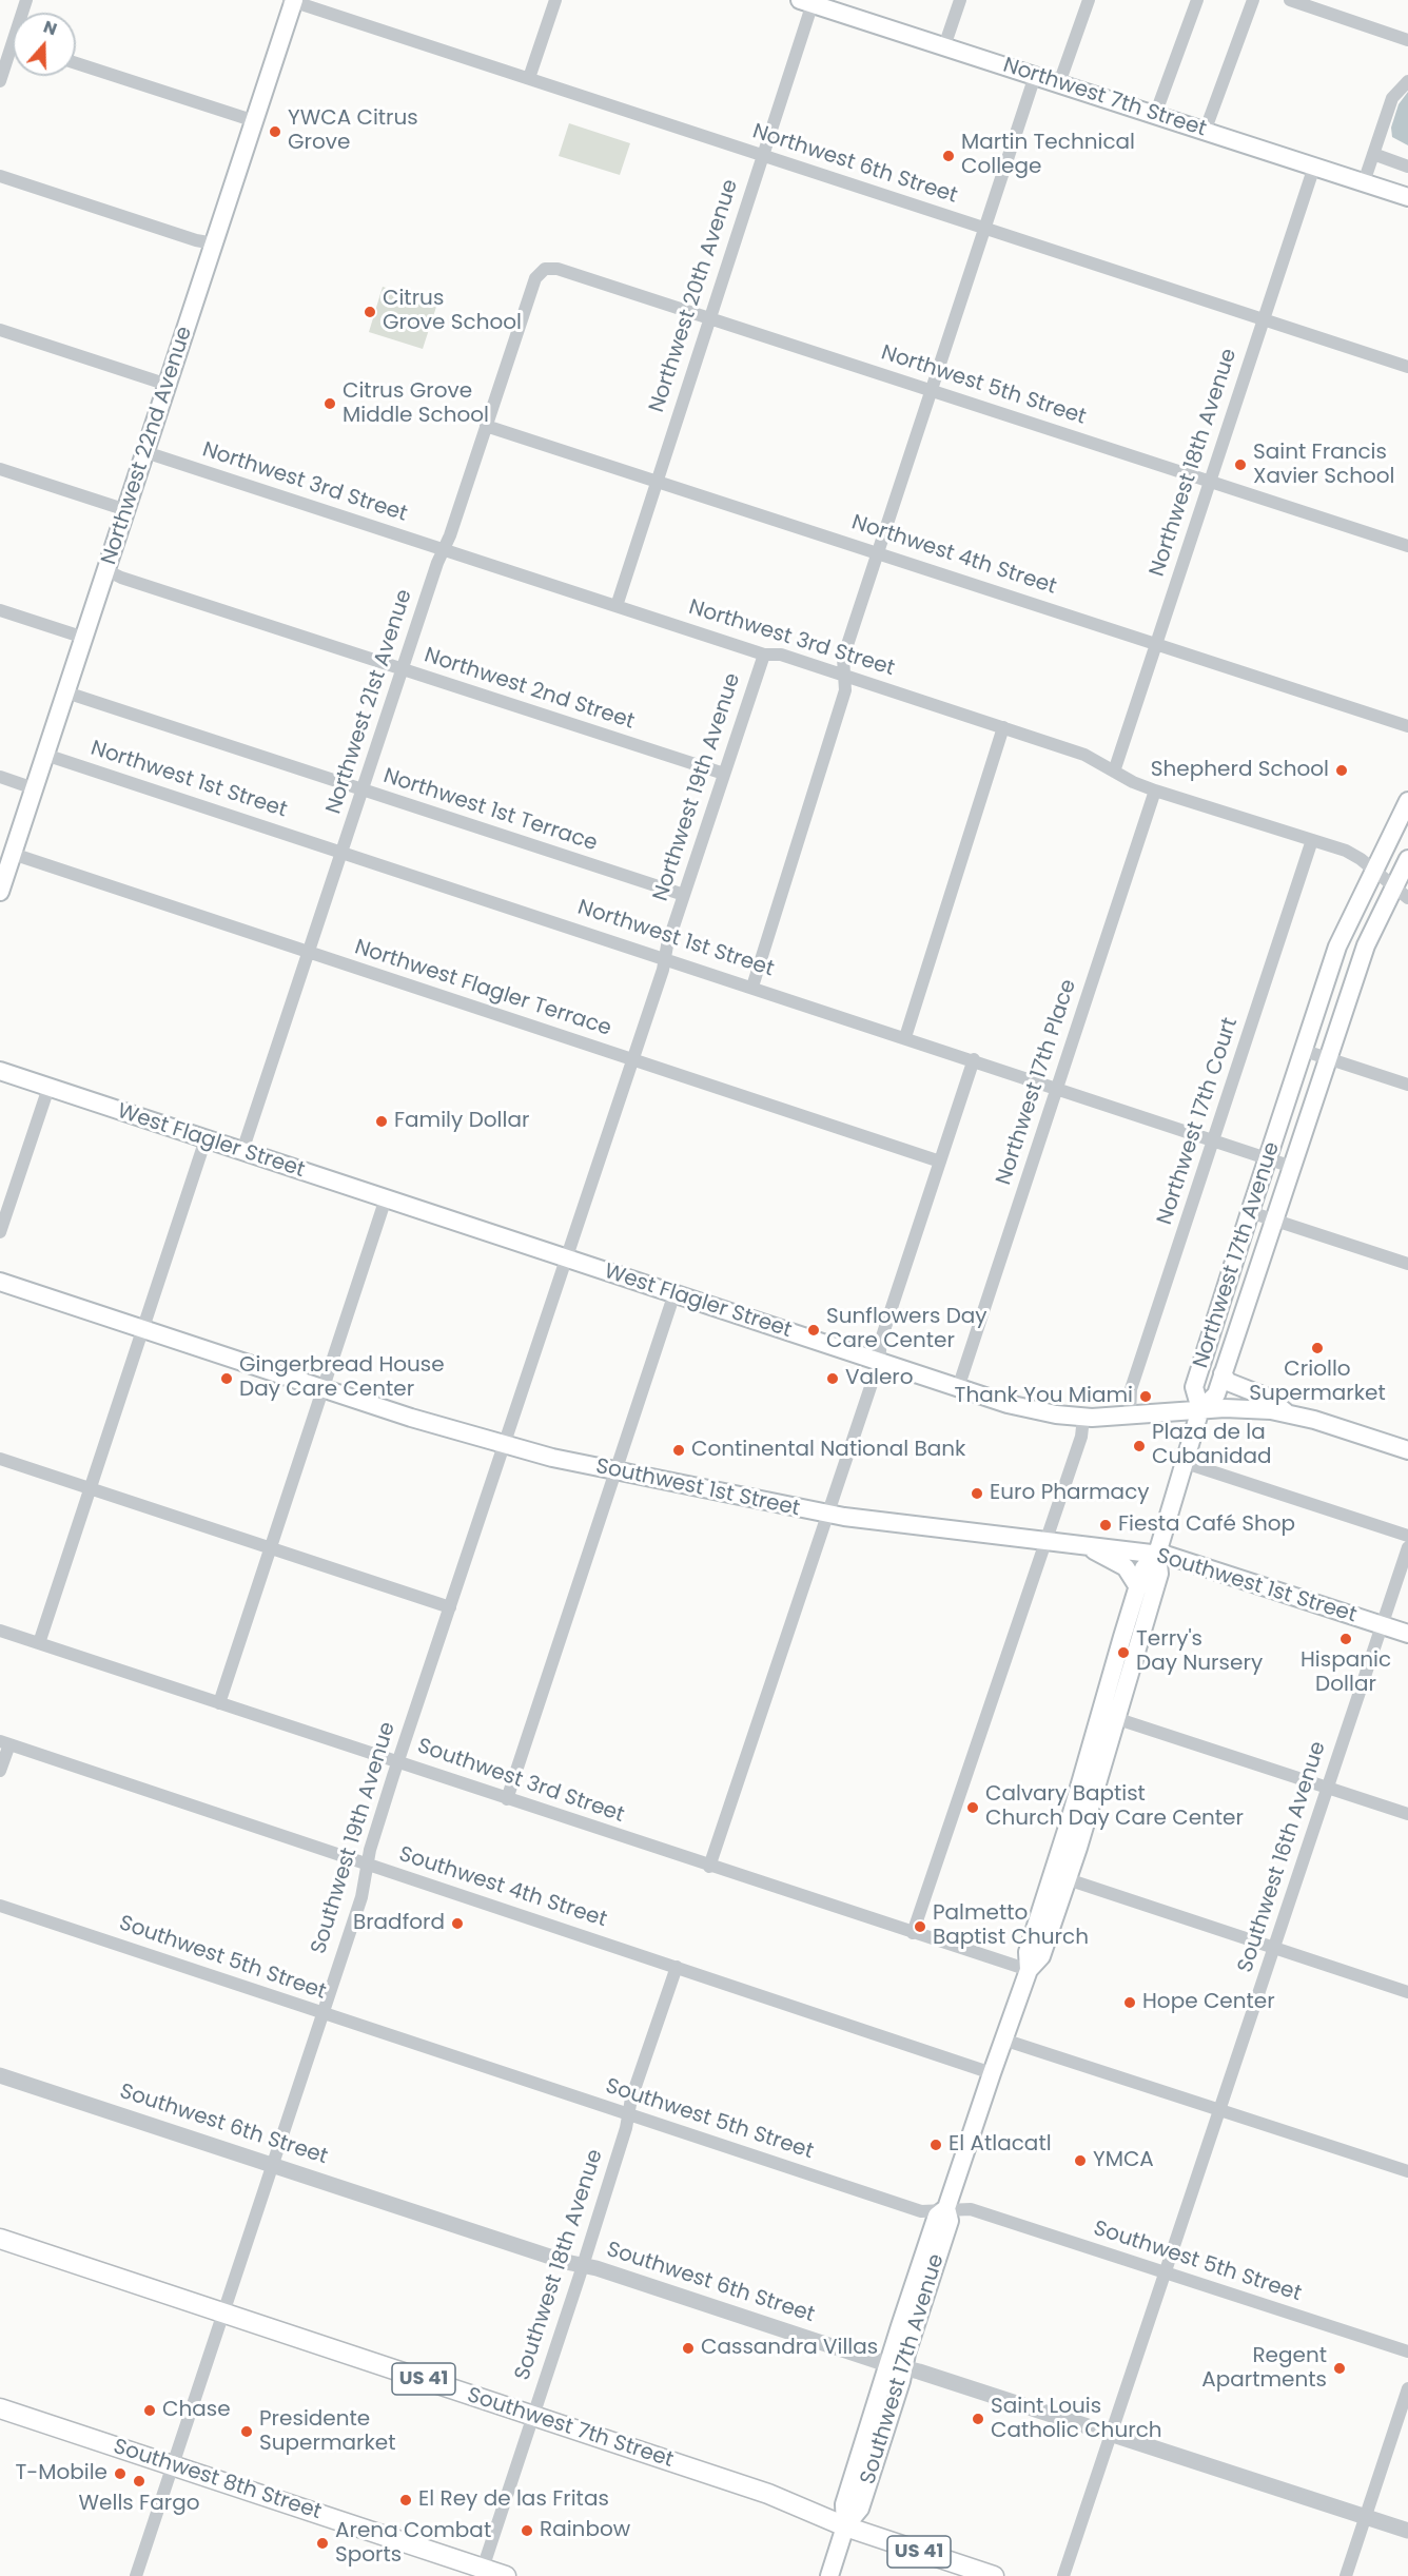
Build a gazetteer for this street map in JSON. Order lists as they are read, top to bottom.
{
  "streets": {
    "main road": [
      "Northwest 7th Street",
      "Northwest 22nd Avenue",
      "West Flagler Street",
      "Northwest 17th Avenue",
      "Southwest 1st Street",
      "Southwest 17th Avenue",
      "US 41",
      "Southwest 7th Street",
      "Southwest 8th Street"
    ],
    "street": [
      "Northwest 6th Street",
      "Northwest 20th Avenue",
      "Northwest 5th Street",
      "Northwest 18th Avenue",
      "Northwest 3rd Street",
      "Northwest 4th Street",
      "Northwest 2nd Street",
      "Northwest 21st Avenue",
      "Northwest 1st Street",
      "Northwest 19th Avenue",
      "Northwest 1st Terrace",
      "Northwest Flagler Terrace",
      "Northwest 17th Place",
      "Northwest 17th Court",
      "Southwest 3rd Street",
      "Southwest 19th Avenue",
      "Southwest 16th Avenue",
      "Southwest 4th Street",
      "Southwest 5th Street",
      "Southwest 6th Street",
      "Southwest 18th Avenue"
    ]
  },
  "crossings": [
    ["Northwest 7th Street", "Northwest 20th Avenue"],
    ["Northwest 7th Street", "Northwest 18th Avenue"],
    ["Northwest 6th Street", "Northwest 20th Avenue"],
    ["Northwest 6th Street", "Northwest 22nd Avenue"],
    ["Northwest 6th Street", "Northwest 18th Avenue"],
    ["Northwest 20th Avenue", "Northwest 5th Street"],
    ["Northwest 20th Avenue", "Northwest 3rd Street"],
    ["Northwest 20th Avenue", "Northwest 4th Street"],
    ["Northwest 5th Street", "Northwest 18th Avenue"],
    ["Northwest 5th Street", "Northwest 21st Avenue"],
    ["Northwest 22nd Avenue", "Northwest 3rd Street"],
    ["Northwest 22nd Avenue", "Northwest 2nd Street"],
    ["Northwest 22nd Avenue", "Northwest 1st Street"],
    ["Northwest 22nd Avenue", "Northwest 1st Terrace"],
    ["Northwest 22nd Avenue", "Northwest Flagler Terrace"],
    ["Northwest 18th Avenue", "Northwest 3rd Street"],
    ["Northwest 18th Avenue", "Northwest 4th Street"],
    ["Northwest 3rd Street", "Northwest 21st Avenue"],
    ["Northwest 3rd Street", "Northwest 19th Avenue"],
    ["Northwest 3rd Street", "Northwest 17th Place"],
    ["Northwest 3rd Street", "Northwest 17th Court"],
    ["Northwest 3rd Street", "Northwest 17th Avenue"],
    ["Northwest 4th Street", "Northwest 21st Avenue"],
    ["Northwest 2nd Street", "Northwest 21st Avenue"],
    ["Northwest 2nd Street", "Northwest 19th Avenue"],
    ["Northwest 21st Avenue", "Northwest 1st Street"],
    ["Northwest 21st Avenue", "Northwest 1st Terrace"],
    ["Northwest 21st Avenue", "Northwest Flagler Terrace"],
    ["Northwest 21st Avenue", "West Flagler Street"],
    ["Northwest 1st Street", "Northwest 19th Avenue"],
    ["Northwest 1st Street", "Northwest 17th Place"],
    ["Northwest 1st Street", "Northwest 17th Court"],
    ["Northwest 1st Street", "Northwest 17th Avenue"],
    ["Northwest 19th Avenue", "Northwest 1st Terrace"],
    ["Northwest 19th Avenue", "Northwest Flagler Terrace"],
    ["Northwest 19th Avenue", "West Flagler Street"],
    ["Northwest 19th Avenue", "Southwest 19th Avenue"],
    ["Northwest 17th Place", "West Flagler Street"],
    ["Northwest 17th Court", "West Flagler Street"],
    ["West Flagler Street", "Northwest 17th Avenue"],
    ["West Flagler Street", "Southwest 19th Avenue"],
    ["West Flagler Street", "Southwest 17th Avenue"],
    ["Northwest 17th Avenue", "Southwest 17th Avenue"],
    ["Southwest 1st Street", "Southwest 19th Avenue"],
    ["Southwest 1st Street", "Southwest 16th Avenue"],
    ["Southwest 1st Street", "Southwest 17th Avenue"],
    ["Southwest 3rd Street", "Southwest 19th Avenue"],
    ["Southwest 3rd Street", "Southwest 17th Avenue"],
    ["Southwest 19th Avenue", "Southwest 4th Street"],
    ["Southwest 19th Avenue", "Southwest 5th Street"],
    ["Southwest 19th Avenue", "Southwest 6th Street"],
    ["Southwest 19th Avenue", "Southwest 7th Street"],
    ["Southwest 19th Avenue", "Southwest 8th Street"],
    ["Southwest 16th Avenue", "Southwest 5th Street"],
    ["Southwest 16th Avenue", "Southwest 6th Street"],
    ["Southwest 4th Street", "Southwest 18th Avenue"],
    ["Southwest 4th Street", "Southwest 17th Avenue"],
    ["Southwest 5th Street", "Southwest 18th Avenue"],
    ["Southwest 5th Street", "Southwest 17th Avenue"],
    ["Southwest 6th Street", "Southwest 18th Avenue"],
    ["Southwest 6th Street", "Southwest 17th Avenue"],
    ["Southwest 18th Avenue", "Southwest 7th Street"],
    ["Southwest 18th Avenue", "Southwest 8th Street"],
    ["Southwest 17th Avenue", "Southwest 7th Street"]
  ],
  "places": [
    "YWCA Citrus Grove",
    "Martin Technical College",
    "Citrus Grove School",
    "Citrus Grove Middle School",
    "Saint Francis Xavier School",
    "Shepherd School",
    "Family Dollar",
    "Sunflowers Day Care Center",
    "Criollo Supermarket",
    "Gingerbread House Day Care Center",
    "Valero",
    "Thank You Miami",
    "Plaza de la Cubanidad",
    "Continental National Bank",
    "Euro Pharmacy",
    "Fiesta Café Shop",
    "Hispanic Dollar",
    "Terry's Day Nursery",
    "Calvary Baptist Church Day Care Center",
    "Bradford",
    "Palmetto Baptist Church",
    "Hope Center",
    "El Atlacatl",
    "YMCA",
    "Cassandra Villas",
    "Regent Apartments",
    "Chase",
    "Saint Louis Catholic Church",
    "Presidente Supermarket",
    "T-Mobile",
    "Wells Fargo",
    "El Rey de las Fritas",
    "Rainbow",
    "Arena Combat Sports"
  ],
  "north": "top"
}
